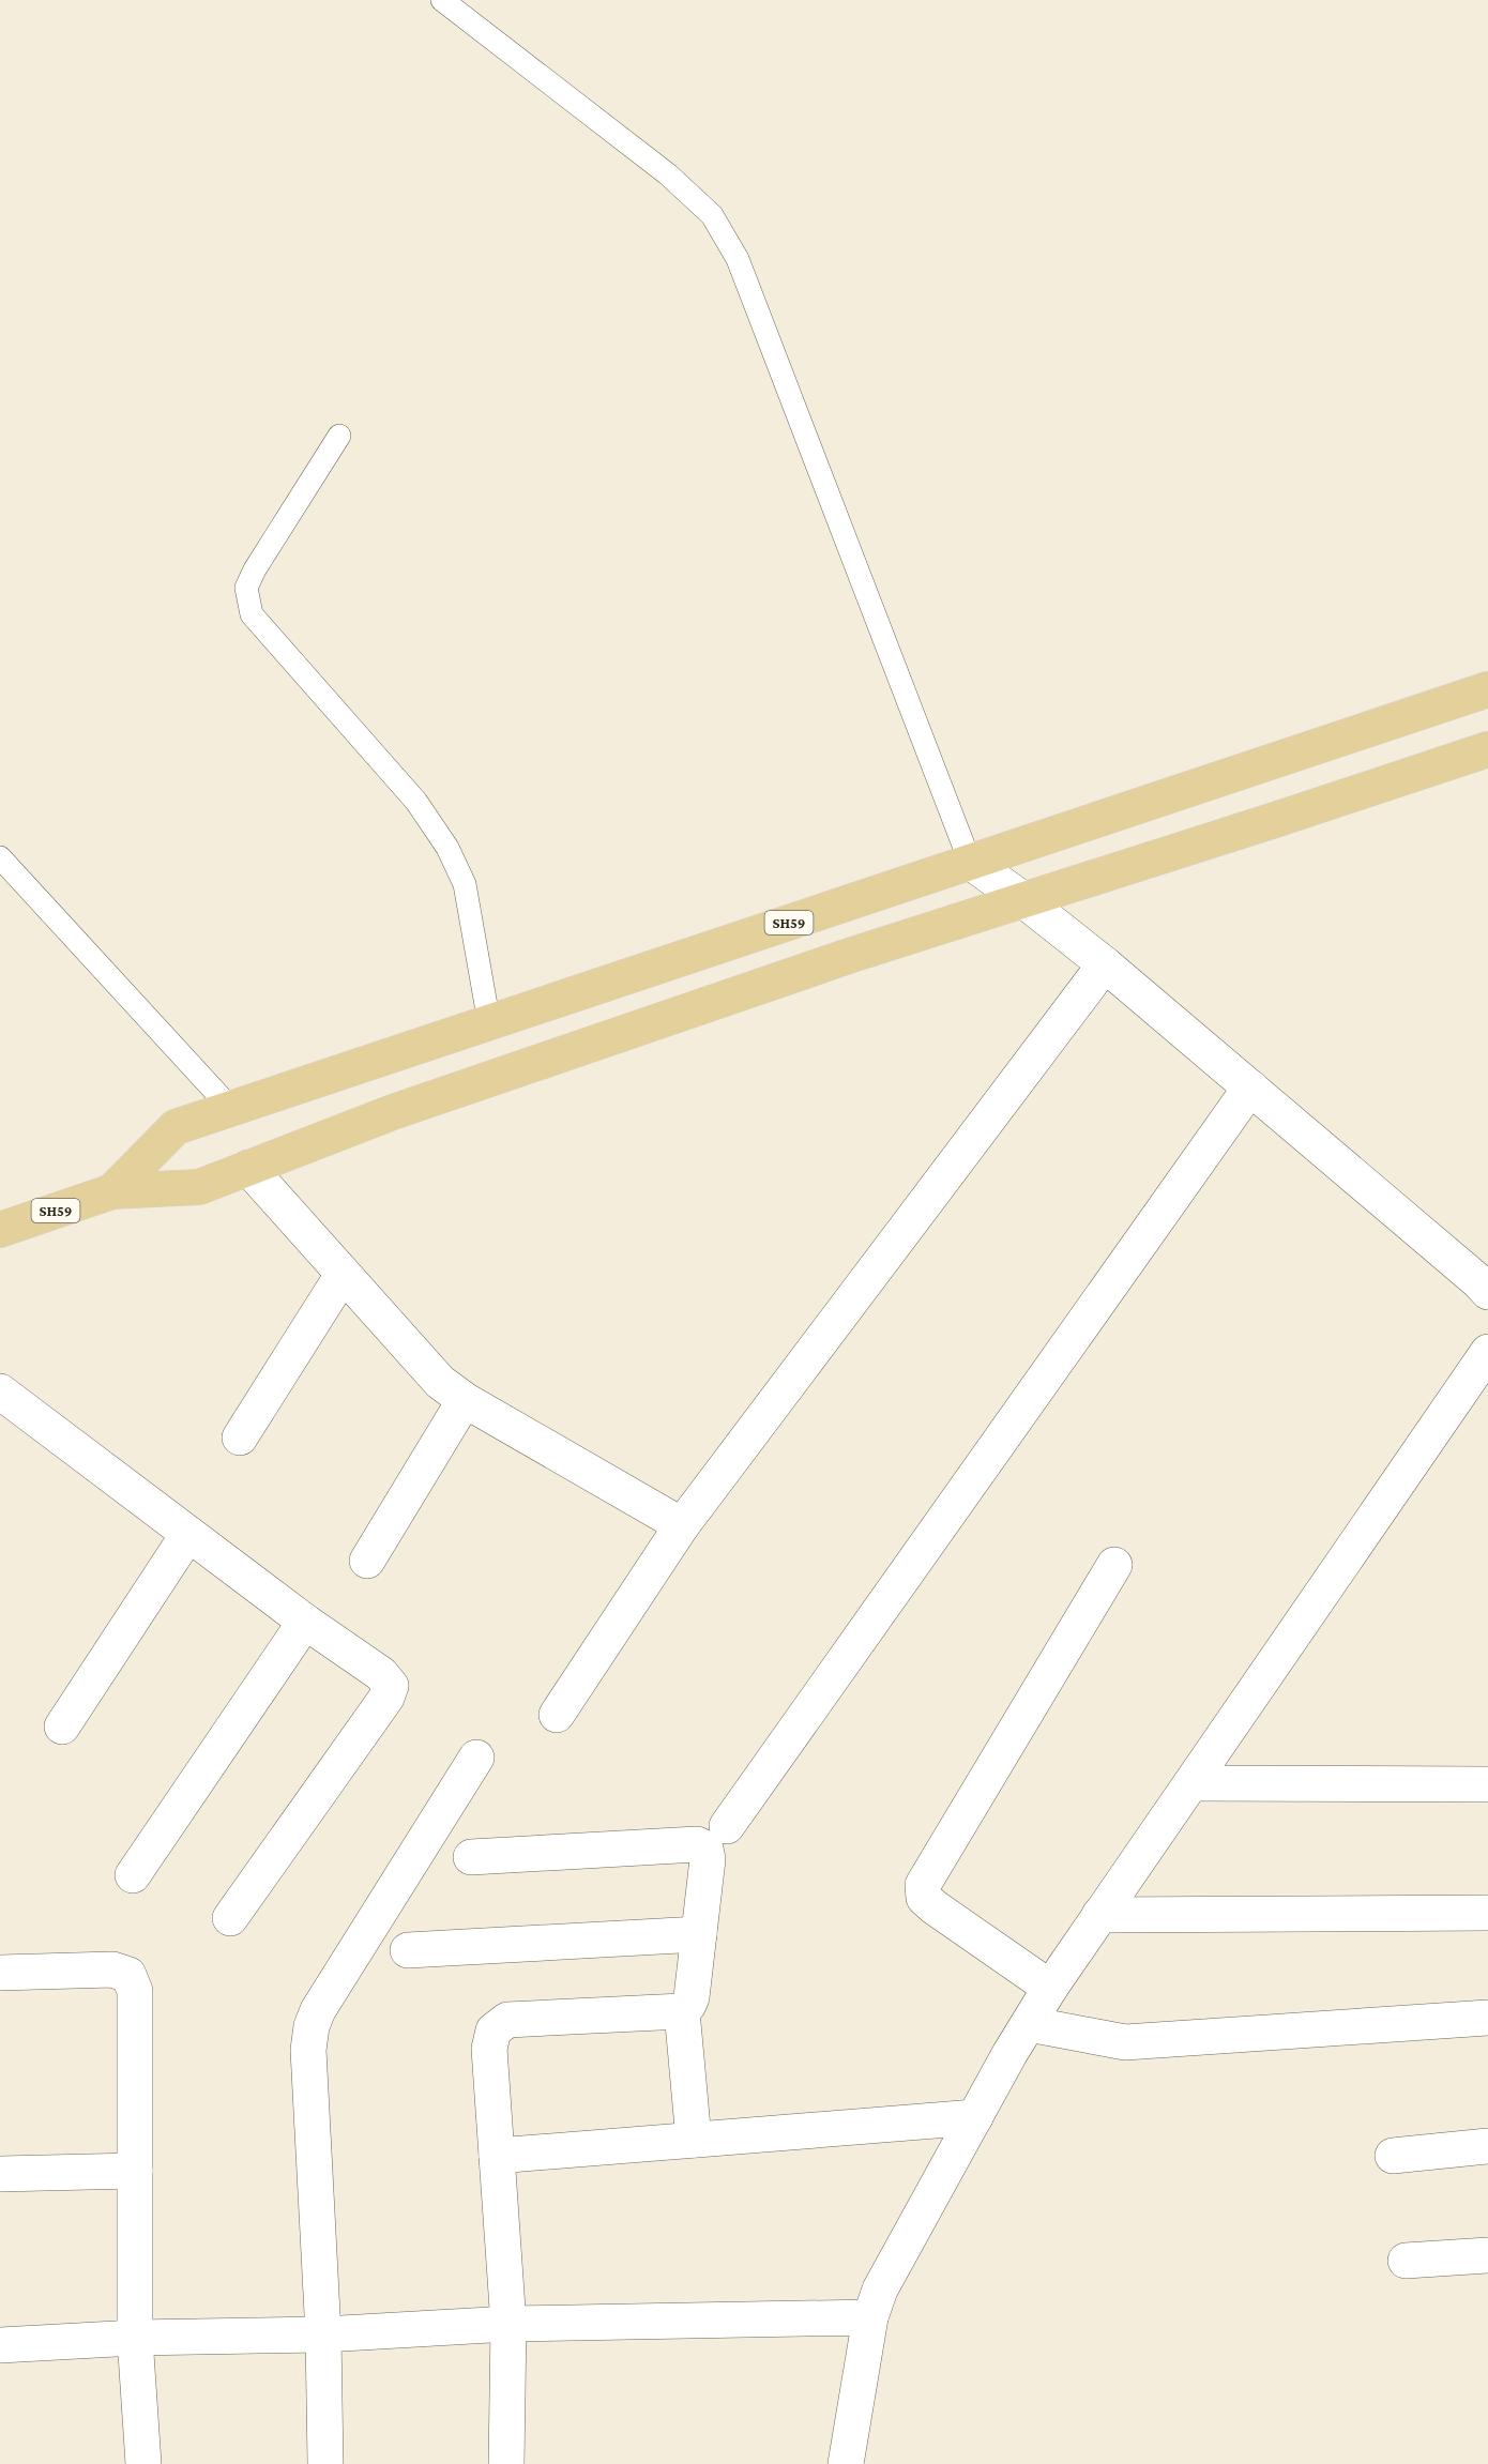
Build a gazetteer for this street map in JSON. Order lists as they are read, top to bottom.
{
  "streets": {
    "main road": ["SH59"]
  }
}
